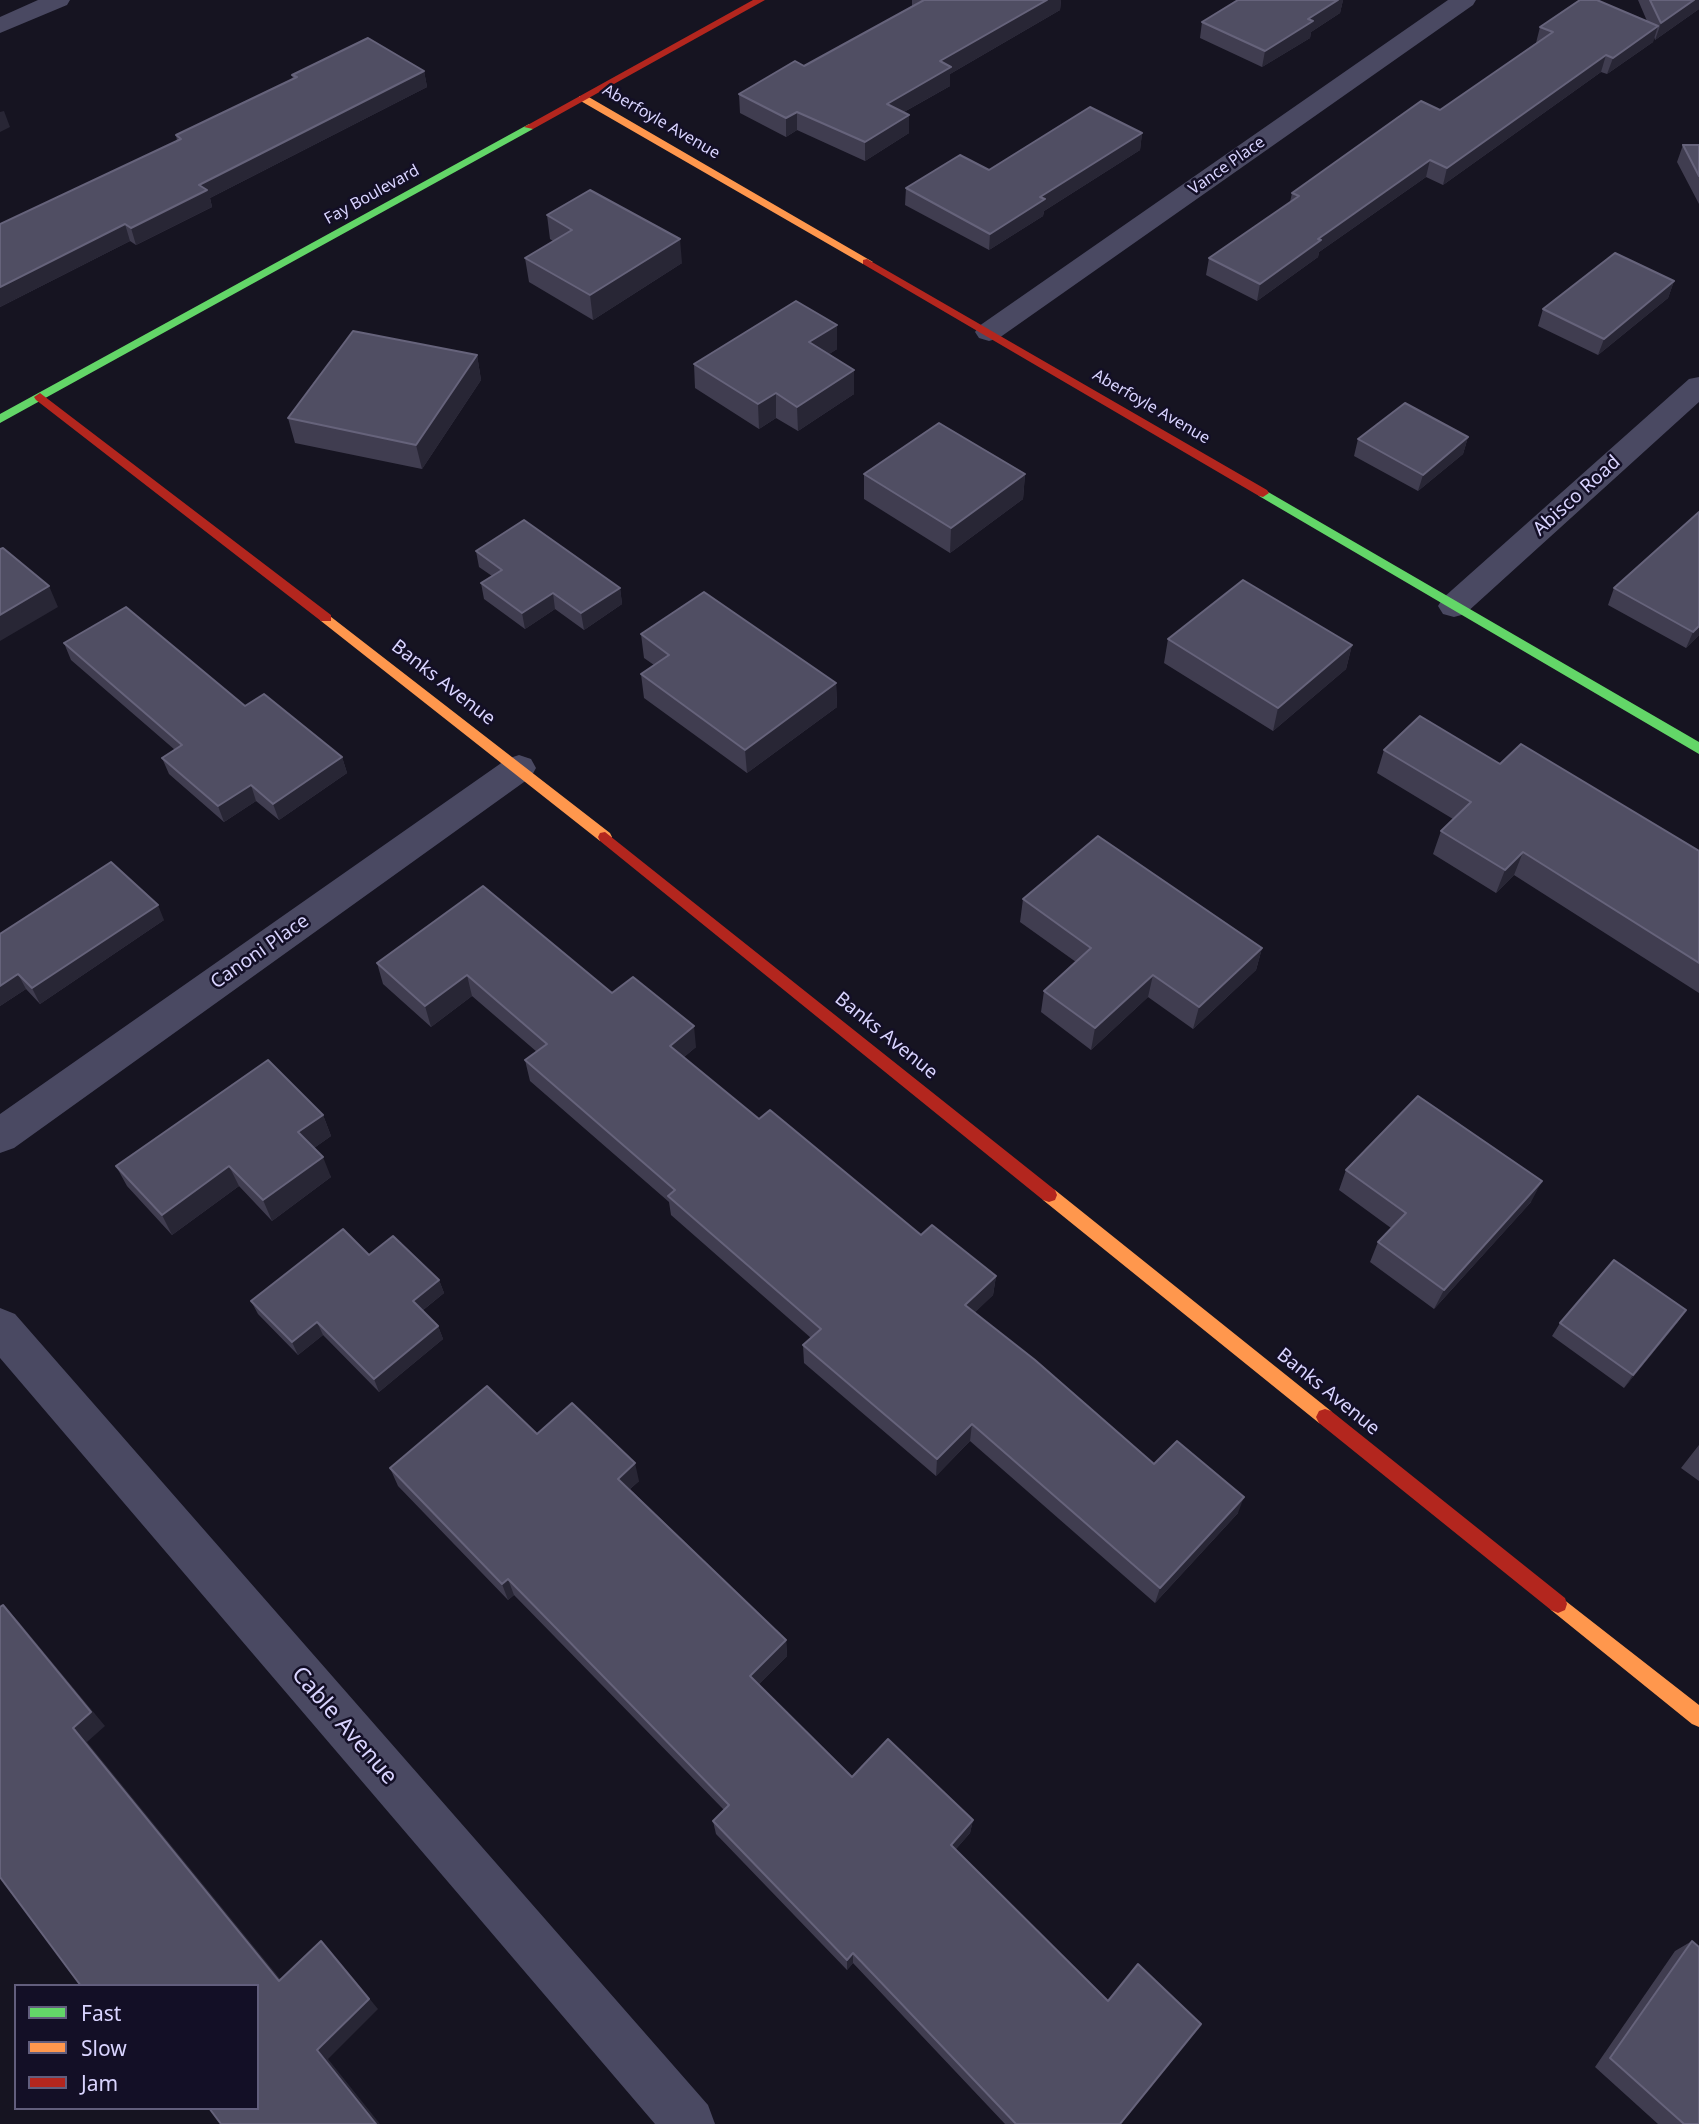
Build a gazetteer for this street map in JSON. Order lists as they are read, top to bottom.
{
  "streets": {
    "street": [
      "Aberfoyle Avenue",
      "Vance Place",
      "Fay Boulevard",
      "Abisco Road",
      "Banks Avenue",
      "Canoni Place",
      "Cable Avenue"
    ]
  },
  "crossings": [
    ["Aberfoyle Avenue", "Vance Place"],
    ["Aberfoyle Avenue", "Fay Boulevard"],
    ["Aberfoyle Avenue", "Abisco Road"],
    ["Fay Boulevard", "Banks Avenue"],
    ["Banks Avenue", "Canoni Place"]
  ],
  "legend": ["Fast", "Slow", "Jam"]
}
